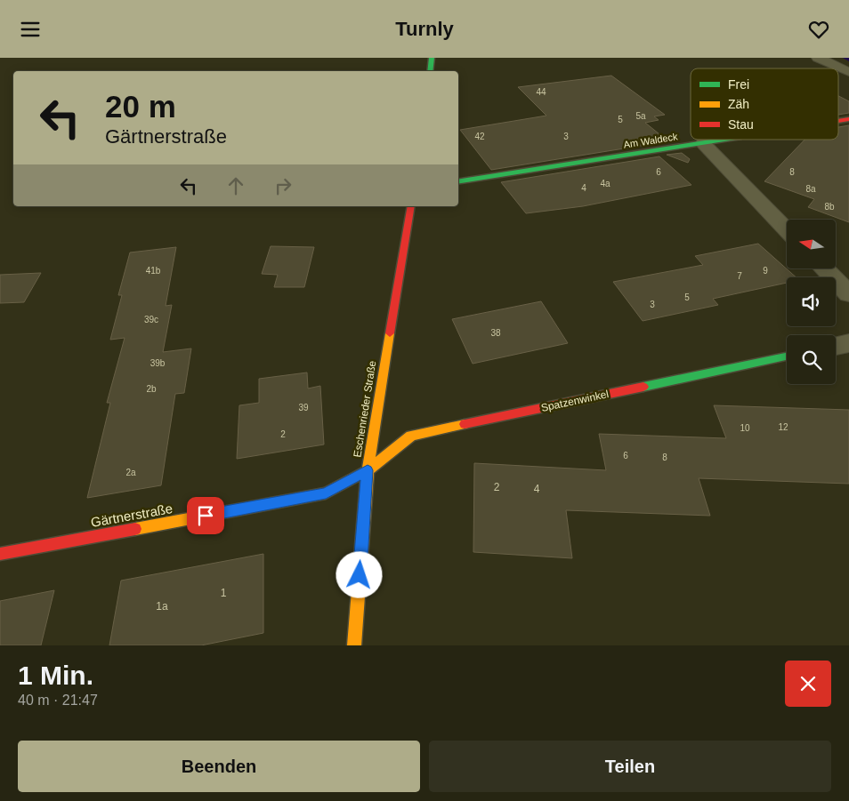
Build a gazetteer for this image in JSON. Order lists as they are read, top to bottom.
{
  "streets": {
    "street": [
      "Am Waldeck",
      "Spatzenwinkel",
      "Eschenrieder Straße",
      "Gärtnerstraße"
    ]
  },
  "crossings": [
    ["Spatzenwinkel", "Eschenrieder Straße"],
    ["Spatzenwinkel", "Gärtnerstraße"],
    ["Eschenrieder Straße", "Gärtnerstraße"]
  ],
  "house_numbers": [
    "44",
    "5a",
    "5",
    "42",
    "3",
    "6",
    "8",
    "4a",
    "4",
    "8a",
    "8b",
    "41b",
    "9",
    "7",
    "5",
    "3",
    "39c",
    "38",
    "39b",
    "2b",
    "39",
    "12",
    "10",
    "2",
    "6",
    "8",
    "2a",
    "2",
    "4",
    "1",
    "1a"
  ],
  "legend": ["Frei", "Zäh", "Stau"],
  "north": "left",
  "page": {
    "header": "Turnly",
    "turn": ["20 m", "Gärtnerstraße"],
    "heading": ["1 Min.", "40 m · 21:47"],
    "buttons": ["Beenden", "Teilen"]
  }
}
